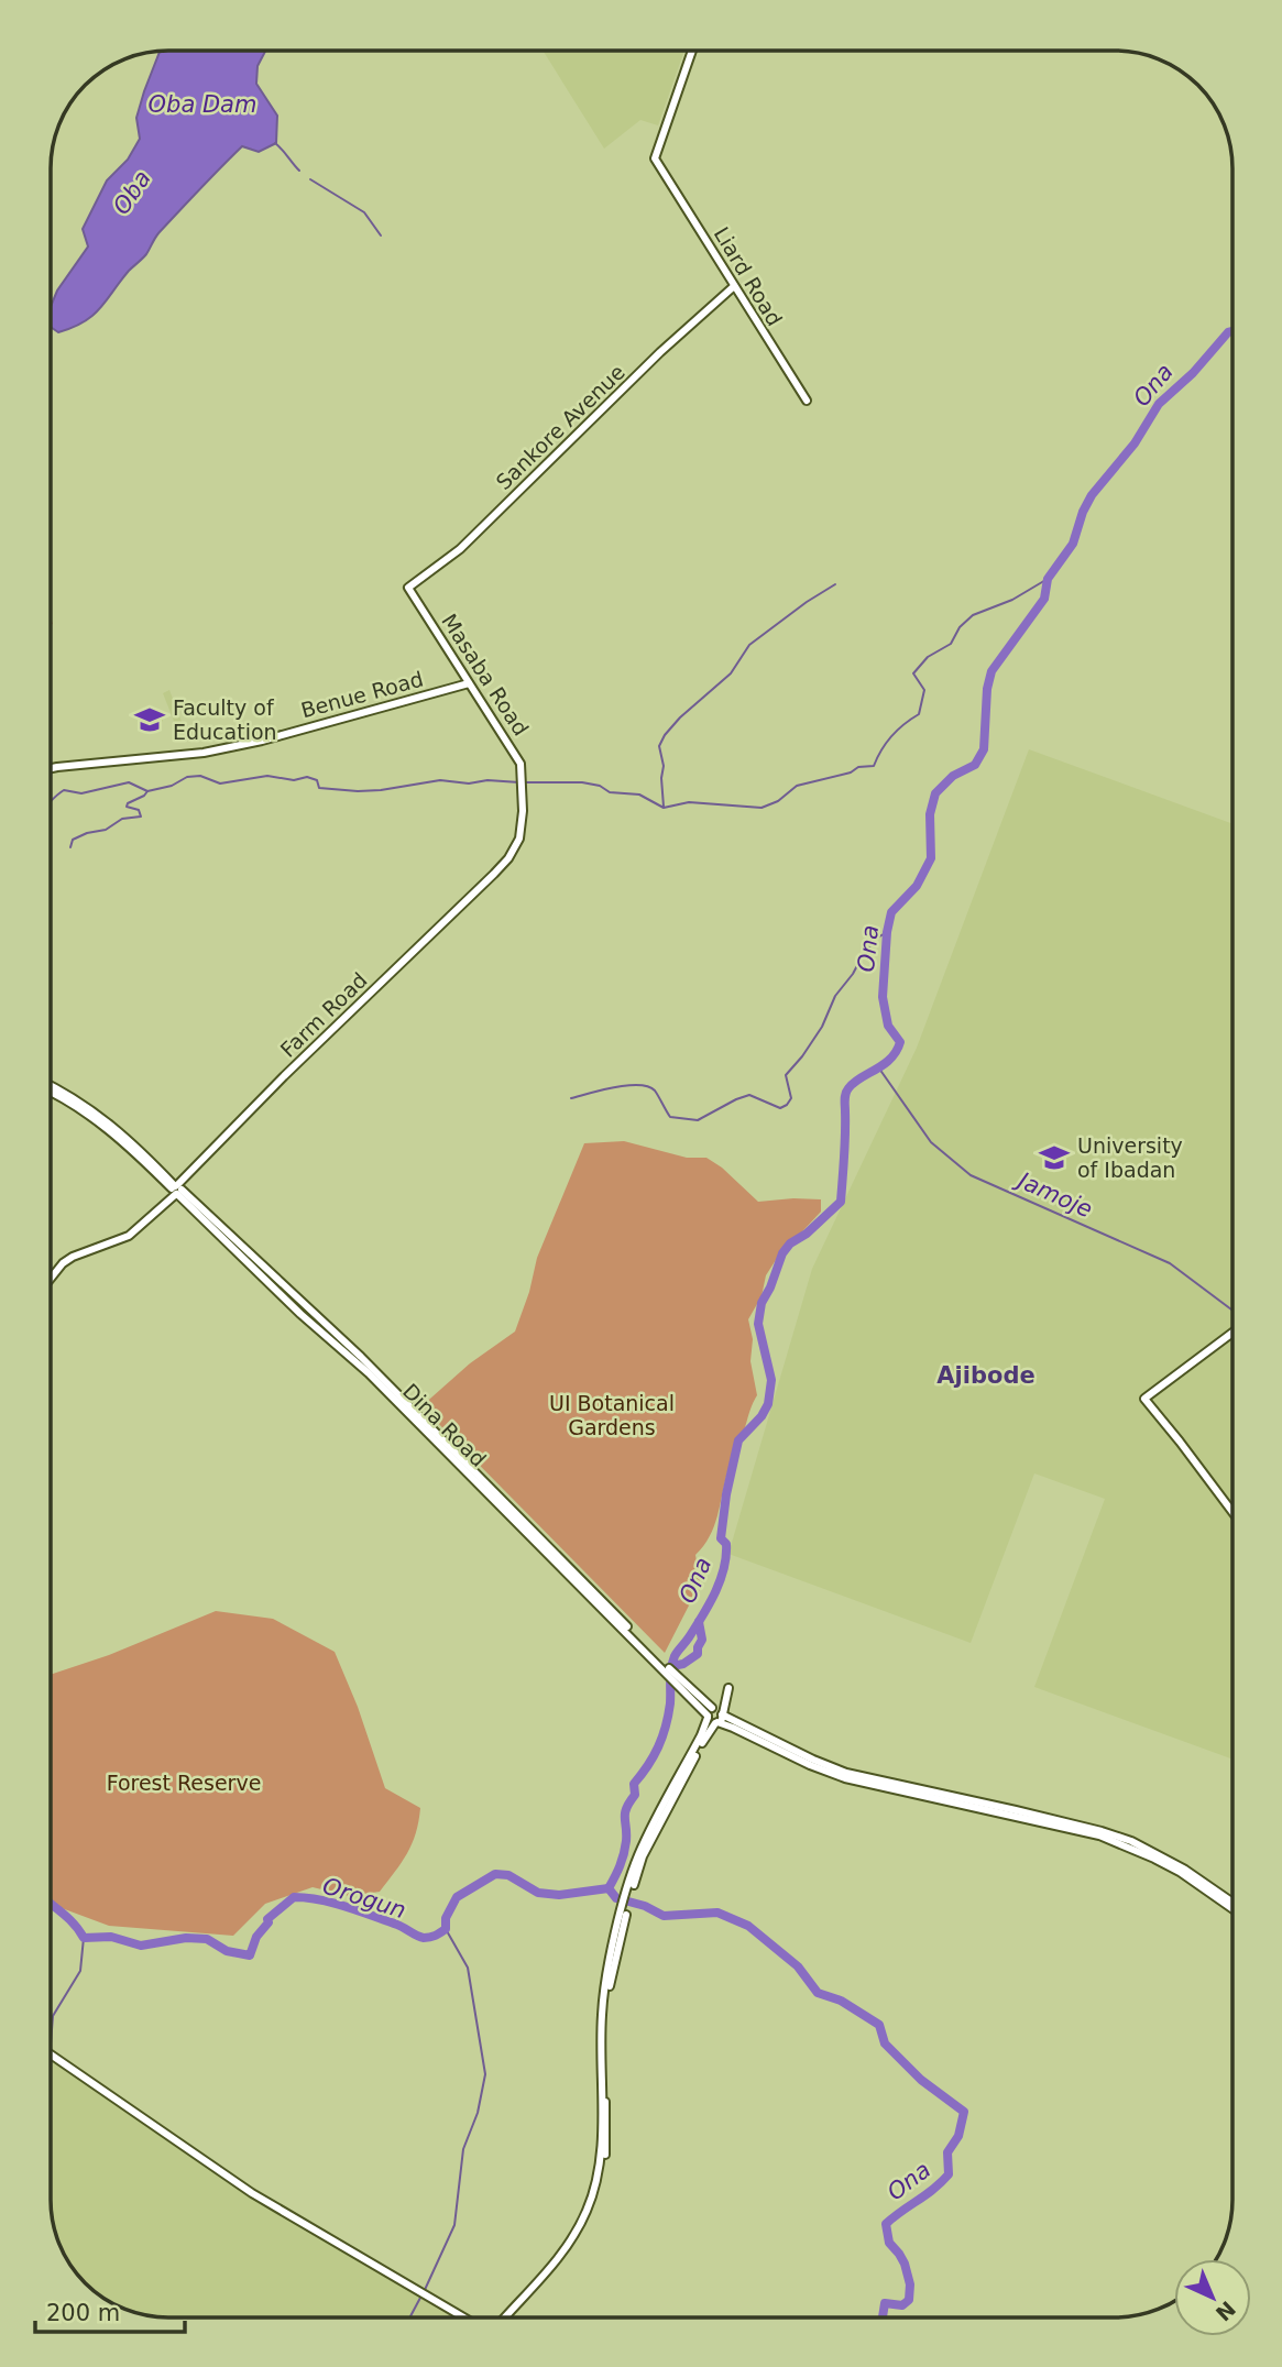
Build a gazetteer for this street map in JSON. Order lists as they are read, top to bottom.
{
  "streets": {
    "street": [
      "Liard Road",
      "Sankore Avenue",
      "Masaba Road",
      "Benue Road",
      "Farm Road",
      "Dina Road"
    ]
  },
  "crossings": [
    ["Liard Road", "Sankore Avenue"],
    ["Sankore Avenue", "Masaba Road"],
    ["Masaba Road", "Benue Road"],
    ["Masaba Road", "Farm Road"],
    ["Farm Road", "Dina Road"]
  ],
  "districts": ["Ajibode"],
  "water": [
    "Oba Dam",
    "Oba",
    "Ona",
    "Jamoje",
    "Orogun"
  ],
  "parks": ["UI Botanical Gardens", "Forest Reserve"],
  "places": {
    "school or university": ["Faculty of Education", "University of Ibadan"]
  },
  "scale_bar": "200 m",
  "north": "bottom right"
}
